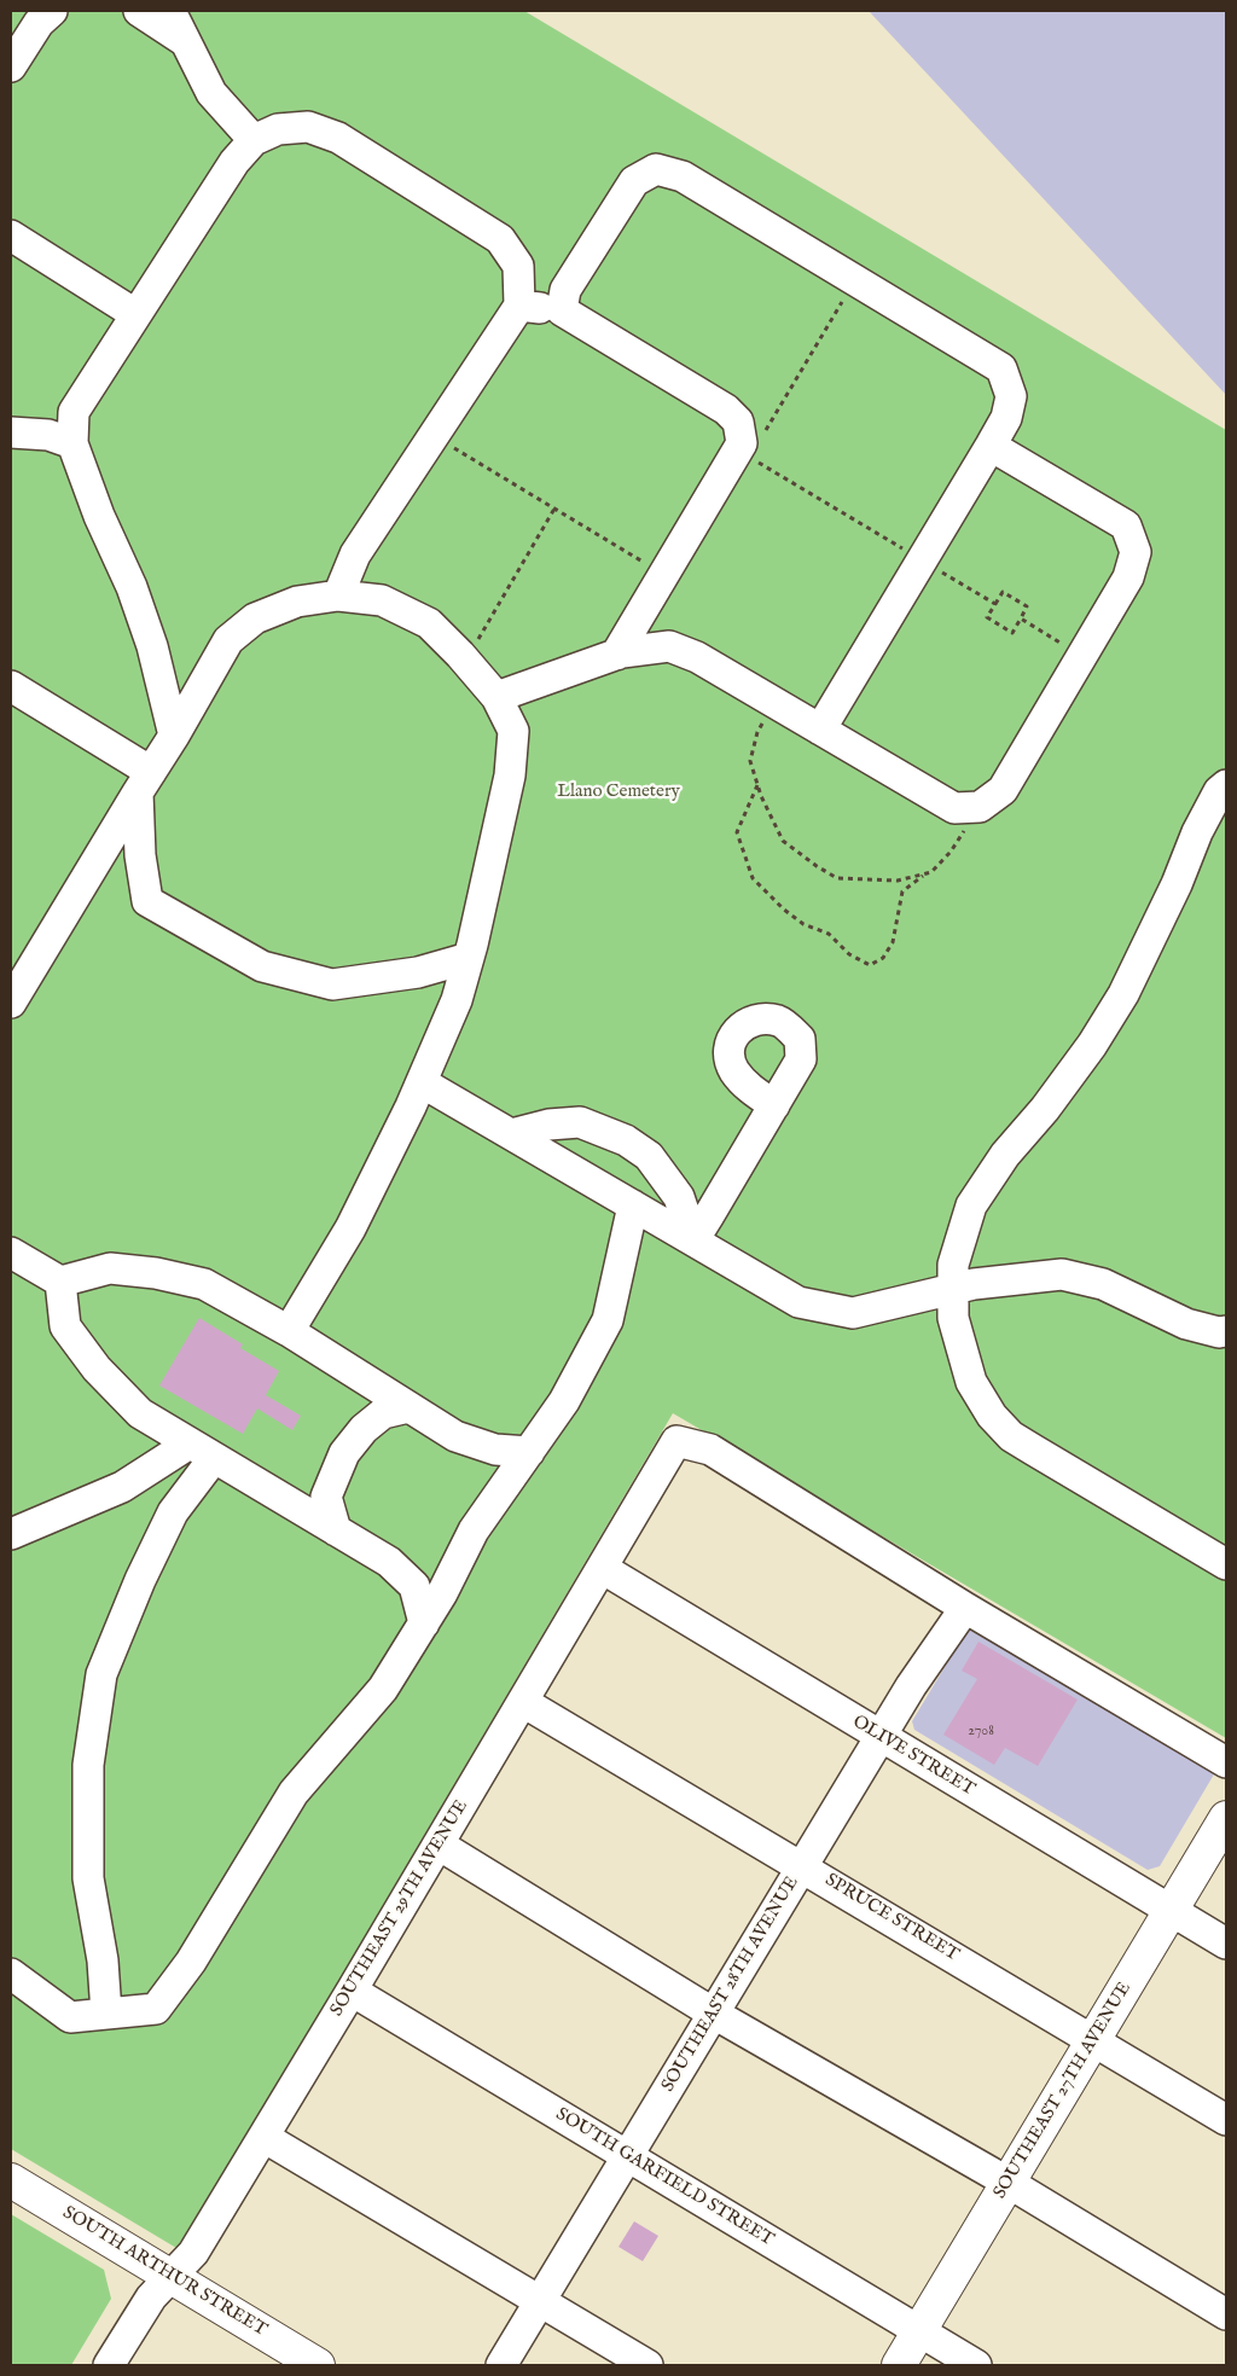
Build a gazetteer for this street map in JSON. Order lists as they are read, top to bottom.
{
  "streets": {
    "main road": ["SOUTHEAST 27TH AVENUE", "SOUTH ARTHUR STREET"],
    "street": [
      "OLIVE STREET",
      "SOUTHEAST 29TH AVENUE",
      "SPRUCE STREET",
      "SOUTHEAST 28TH AVENUE",
      "SOUTH GARFIELD STREET"
    ]
  },
  "crossings": [
    ["OLIVE STREET", "SOUTHEAST 29TH AVENUE"],
    ["OLIVE STREET", "SOUTHEAST 28TH AVENUE"],
    ["OLIVE STREET", "SOUTHEAST 27TH AVENUE"],
    ["SOUTHEAST 29TH AVENUE", "SPRUCE STREET"],
    ["SOUTHEAST 29TH AVENUE", "SOUTHEAST 28TH AVENUE"],
    ["SOUTHEAST 29TH AVENUE", "SOUTH GARFIELD STREET"],
    ["SOUTHEAST 29TH AVENUE", "SOUTH ARTHUR STREET"],
    ["SPRUCE STREET", "SOUTHEAST 28TH AVENUE"],
    ["SPRUCE STREET", "SOUTHEAST 27TH AVENUE"],
    ["SOUTHEAST 28TH AVENUE", "SOUTH GARFIELD STREET"],
    ["SOUTHEAST 27TH AVENUE", "SOUTH GARFIELD STREET"]
  ],
  "parks": ["Llano Cemetery"],
  "house_numbers": ["2708"]
}
